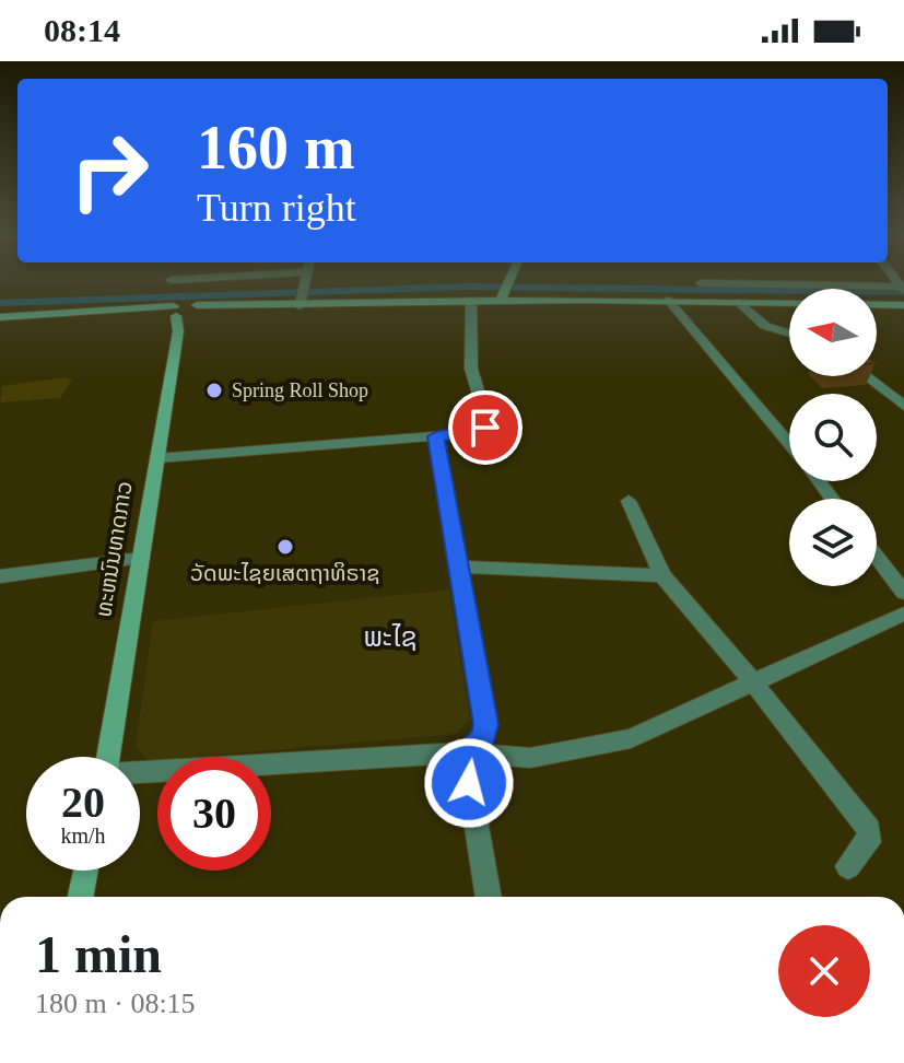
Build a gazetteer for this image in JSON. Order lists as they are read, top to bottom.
{
  "streets": {
    "street": ["ທະຫນົນທາດກາວ"]
  },
  "districts": ["ພະໄຊ"],
  "places": ["Spring Roll Shop", "ວັດພະໄຊຍເສຕຖາທິຣາຊ"],
  "north": "left",
  "page": {
    "status": "08:14",
    "turn": ["160 m", "Turn right"],
    "speed": "20 km/h",
    "limit": "30",
    "heading": ["1 min", "180 m · 08:15"]
  }
}
